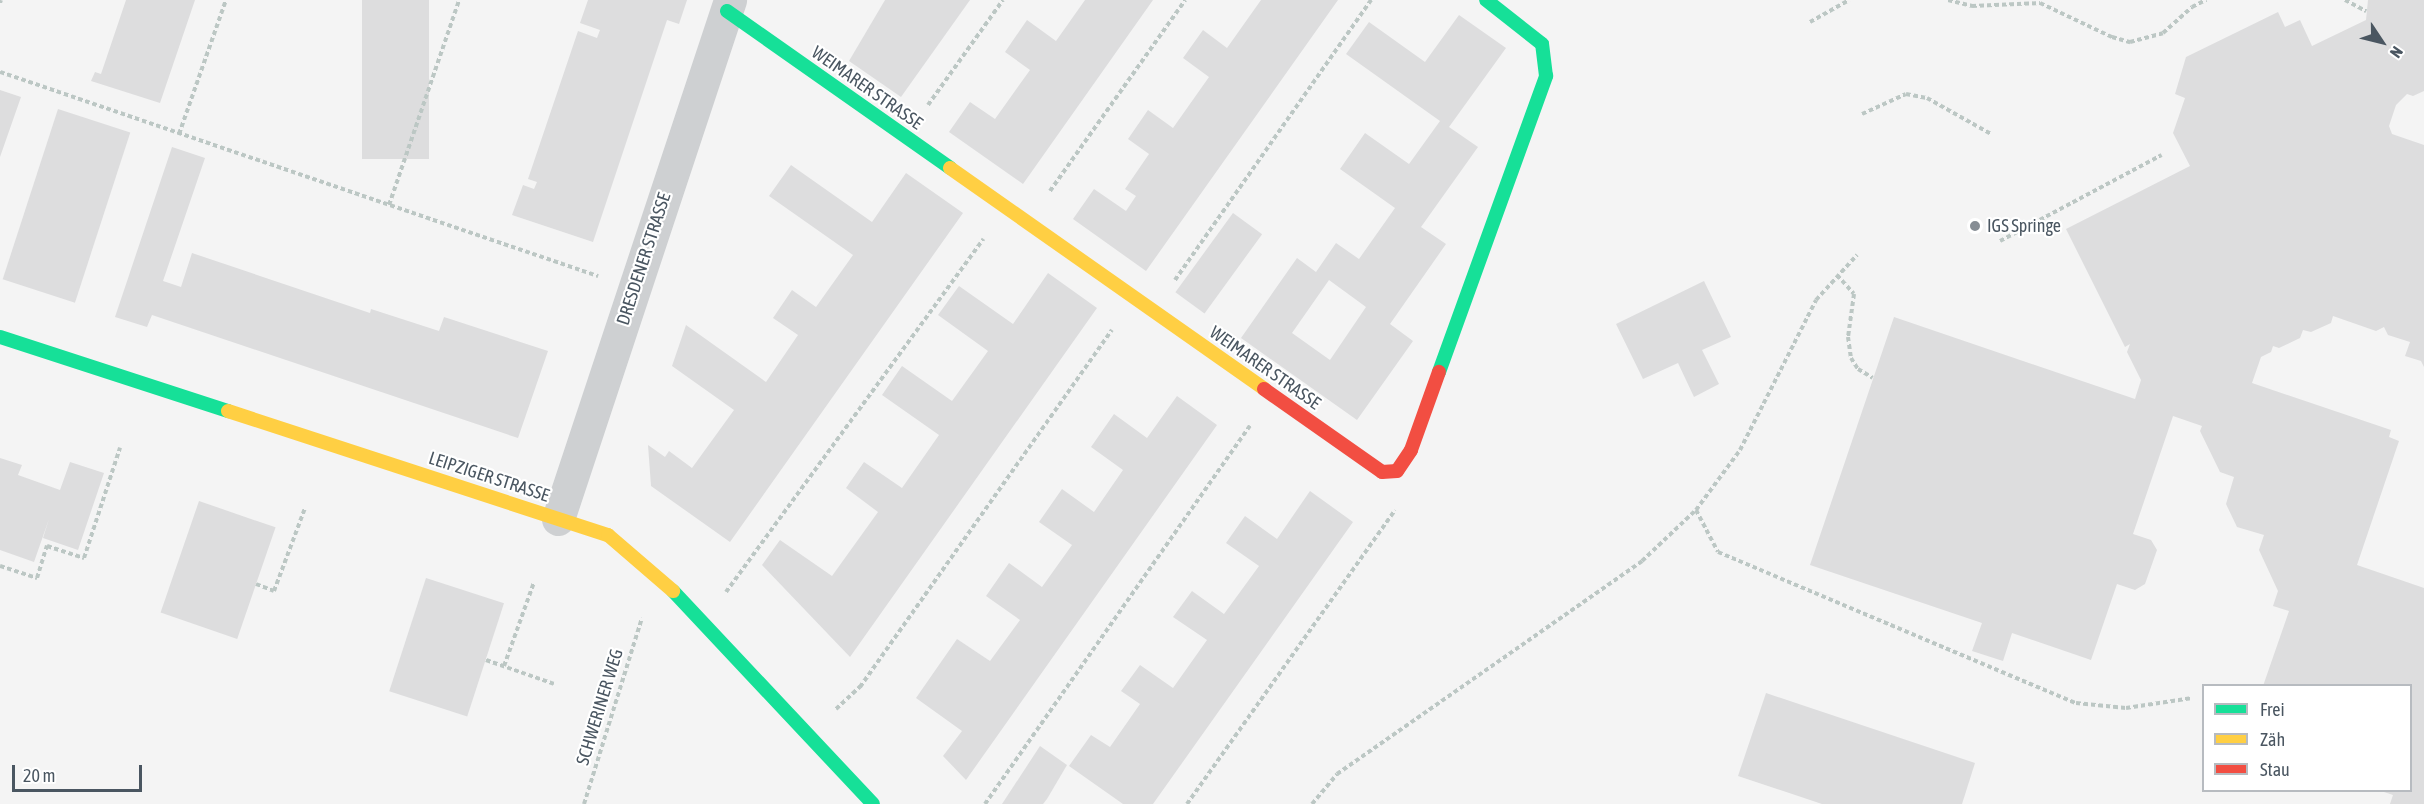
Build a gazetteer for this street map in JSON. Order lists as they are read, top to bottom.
{
  "streets": {
    "street": ["WEIMARER STRASSE", "DRESDENER STRASSE", "LEIPZIGER STRASSE"],
    "path": ["SCHWERINER WEG"]
  },
  "crossings": [
    ["WEIMARER STRASSE", "DRESDENER STRASSE"],
    ["DRESDENER STRASSE", "LEIPZIGER STRASSE"]
  ],
  "places": ["IGS Springe"],
  "legend": ["Frei", "Zäh", "Stau"],
  "scale_bar": "20 m",
  "north": "bottom right"
}
